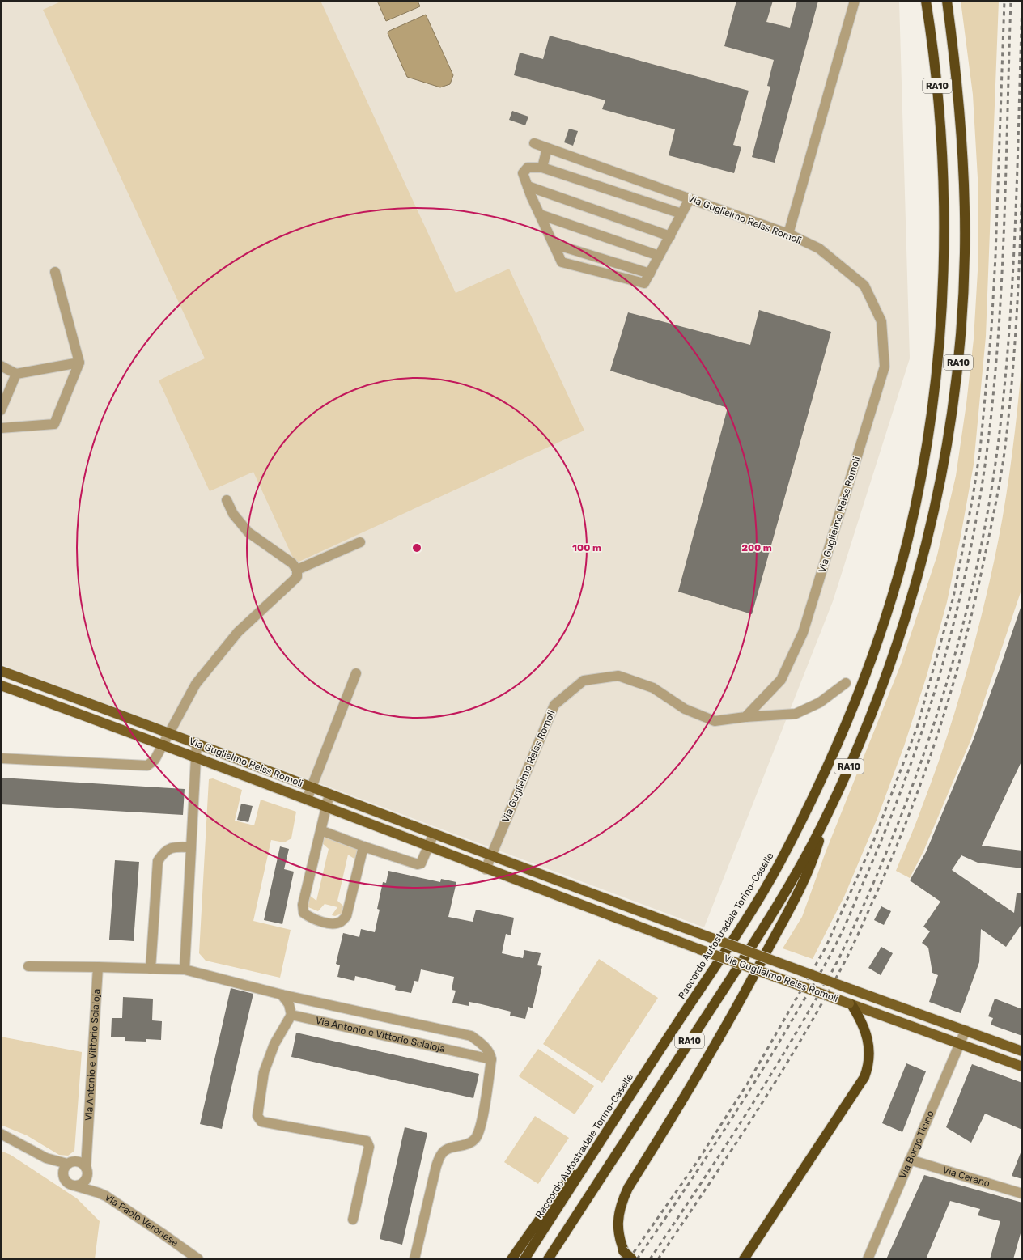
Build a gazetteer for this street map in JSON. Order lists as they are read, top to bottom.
{
  "streets": {
    "highway": ["RA10", "Raccordo Autostradale Torino-Caselle"],
    "main road": ["Via Guglielmo Reiss Romoli"],
    "street": [
      "Via Antonio e Vittorio Scialoja",
      "Via Borgo Ticino",
      "Via Cerano",
      "Via Paolo Veronese"
    ]
  },
  "crossings": [
    ["RA10", "Raccordo Autostradale Torino-Caselle"],
    ["Via Guglielmo Reiss Romoli", "Via Borgo Ticino"],
    ["Via Antonio e Vittorio Scialoja", "Via Paolo Veronese"],
    ["Via Borgo Ticino", "Via Cerano"]
  ],
  "rings": ["100 m", "200 m"]
}
